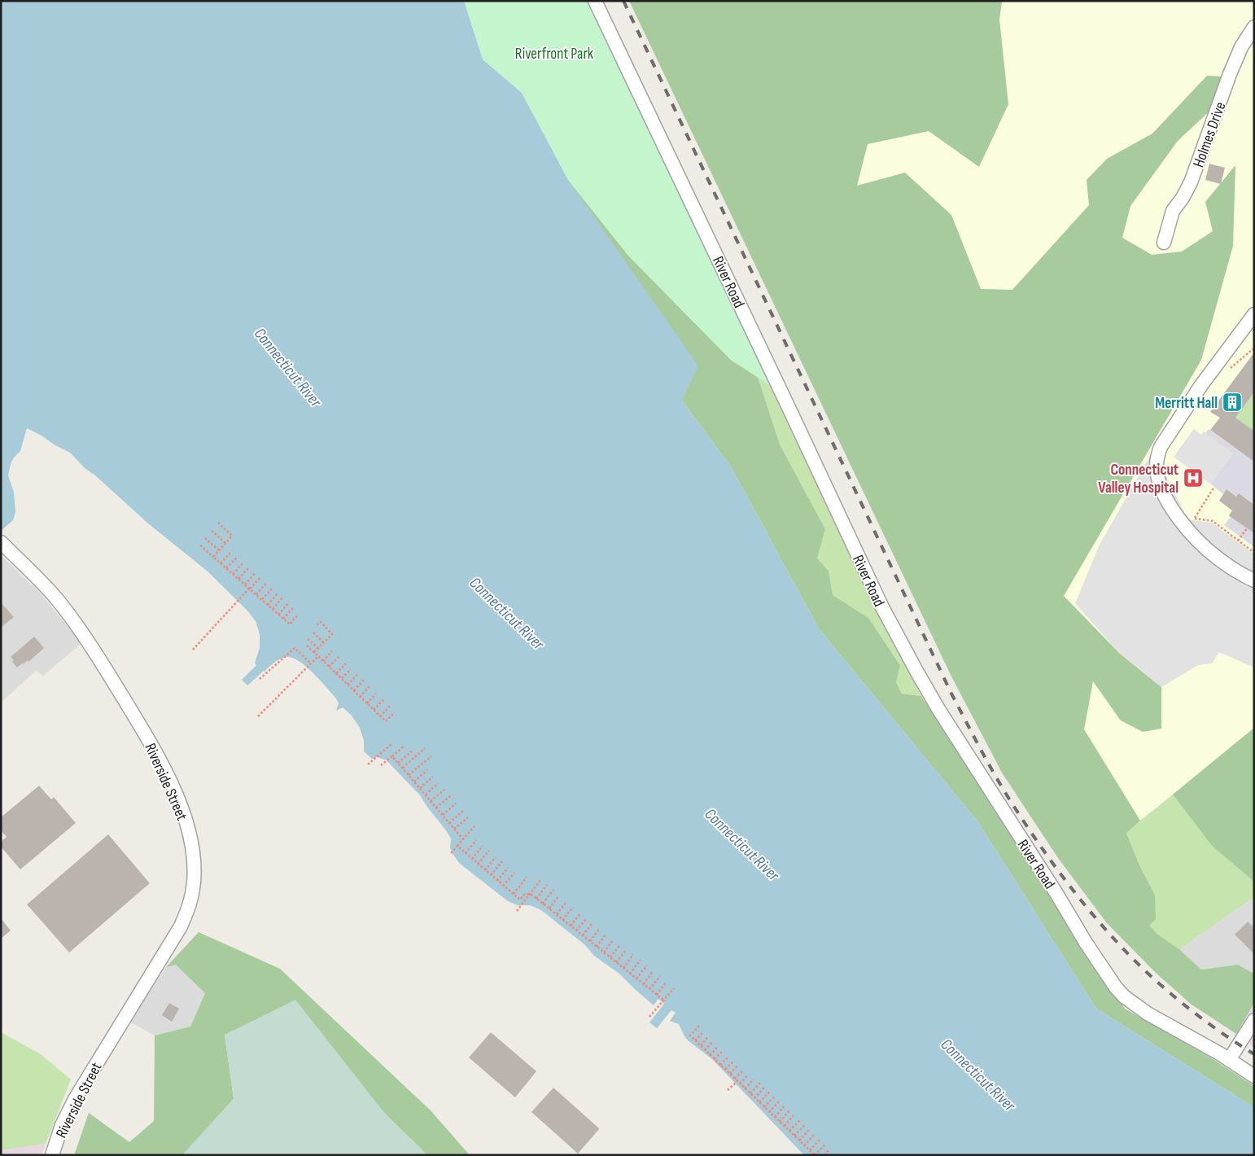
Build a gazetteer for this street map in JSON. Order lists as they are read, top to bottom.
{
  "streets": {
    "street": ["Holmes Drive", "River Road", "Riverside Street"]
  },
  "water": ["Connecticut River"],
  "parks": ["Riverfront Park"],
  "places": {
    "building": ["Merritt Hall"],
    "hospital": ["Connecticut Valley Hospital"]
  }
}
